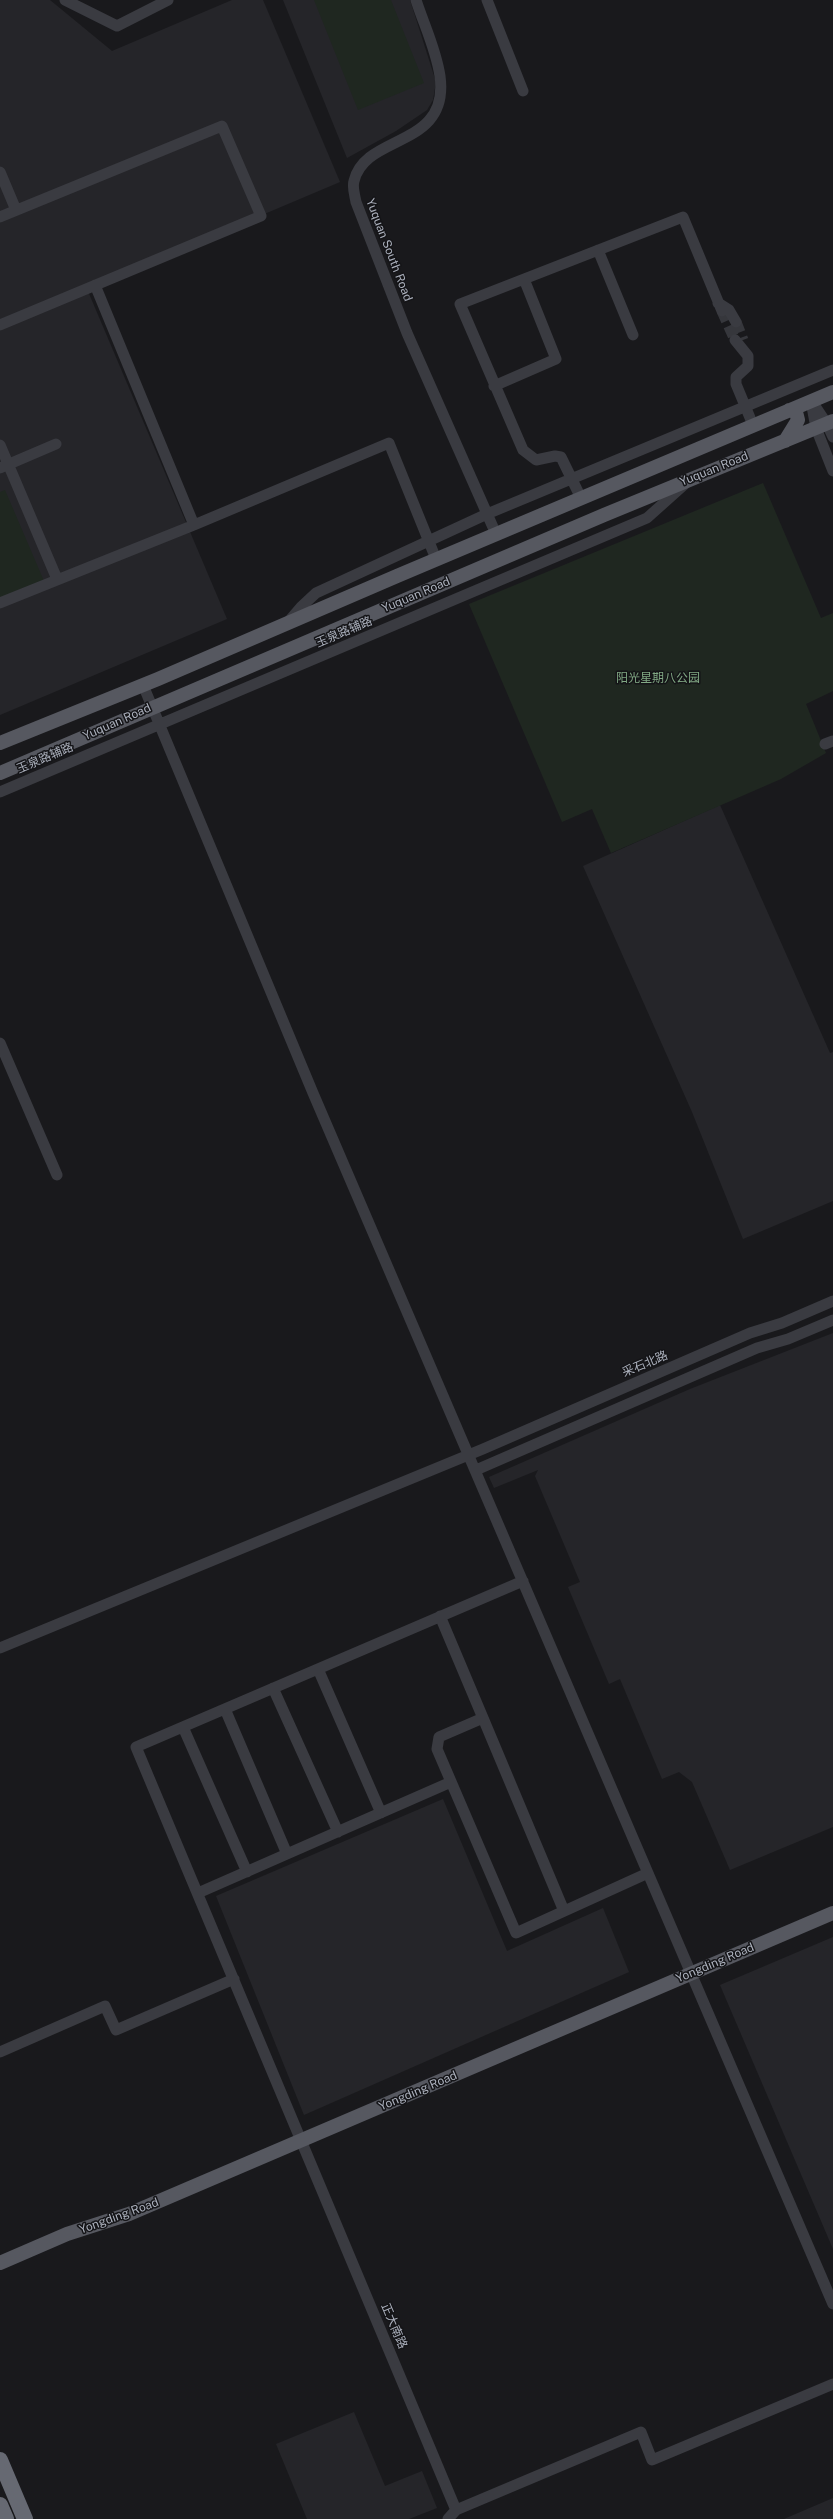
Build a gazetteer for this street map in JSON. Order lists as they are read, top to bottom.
{
  "streets": {
    "main road": ["Yuquan Road", "Yongding Road"],
    "street": [
      "Yuquan South Road",
      "玉泉路辅路",
      "采石北路",
      "正大南路"
    ]
  },
  "crossings": [
    ["Yuquan South Road", "Yuquan Road"],
    ["Yuquan Road", "玉泉路辅路"],
    ["Yongding Road", "正大南路"]
  ],
  "parks": ["阳光星期八公园"]
}
